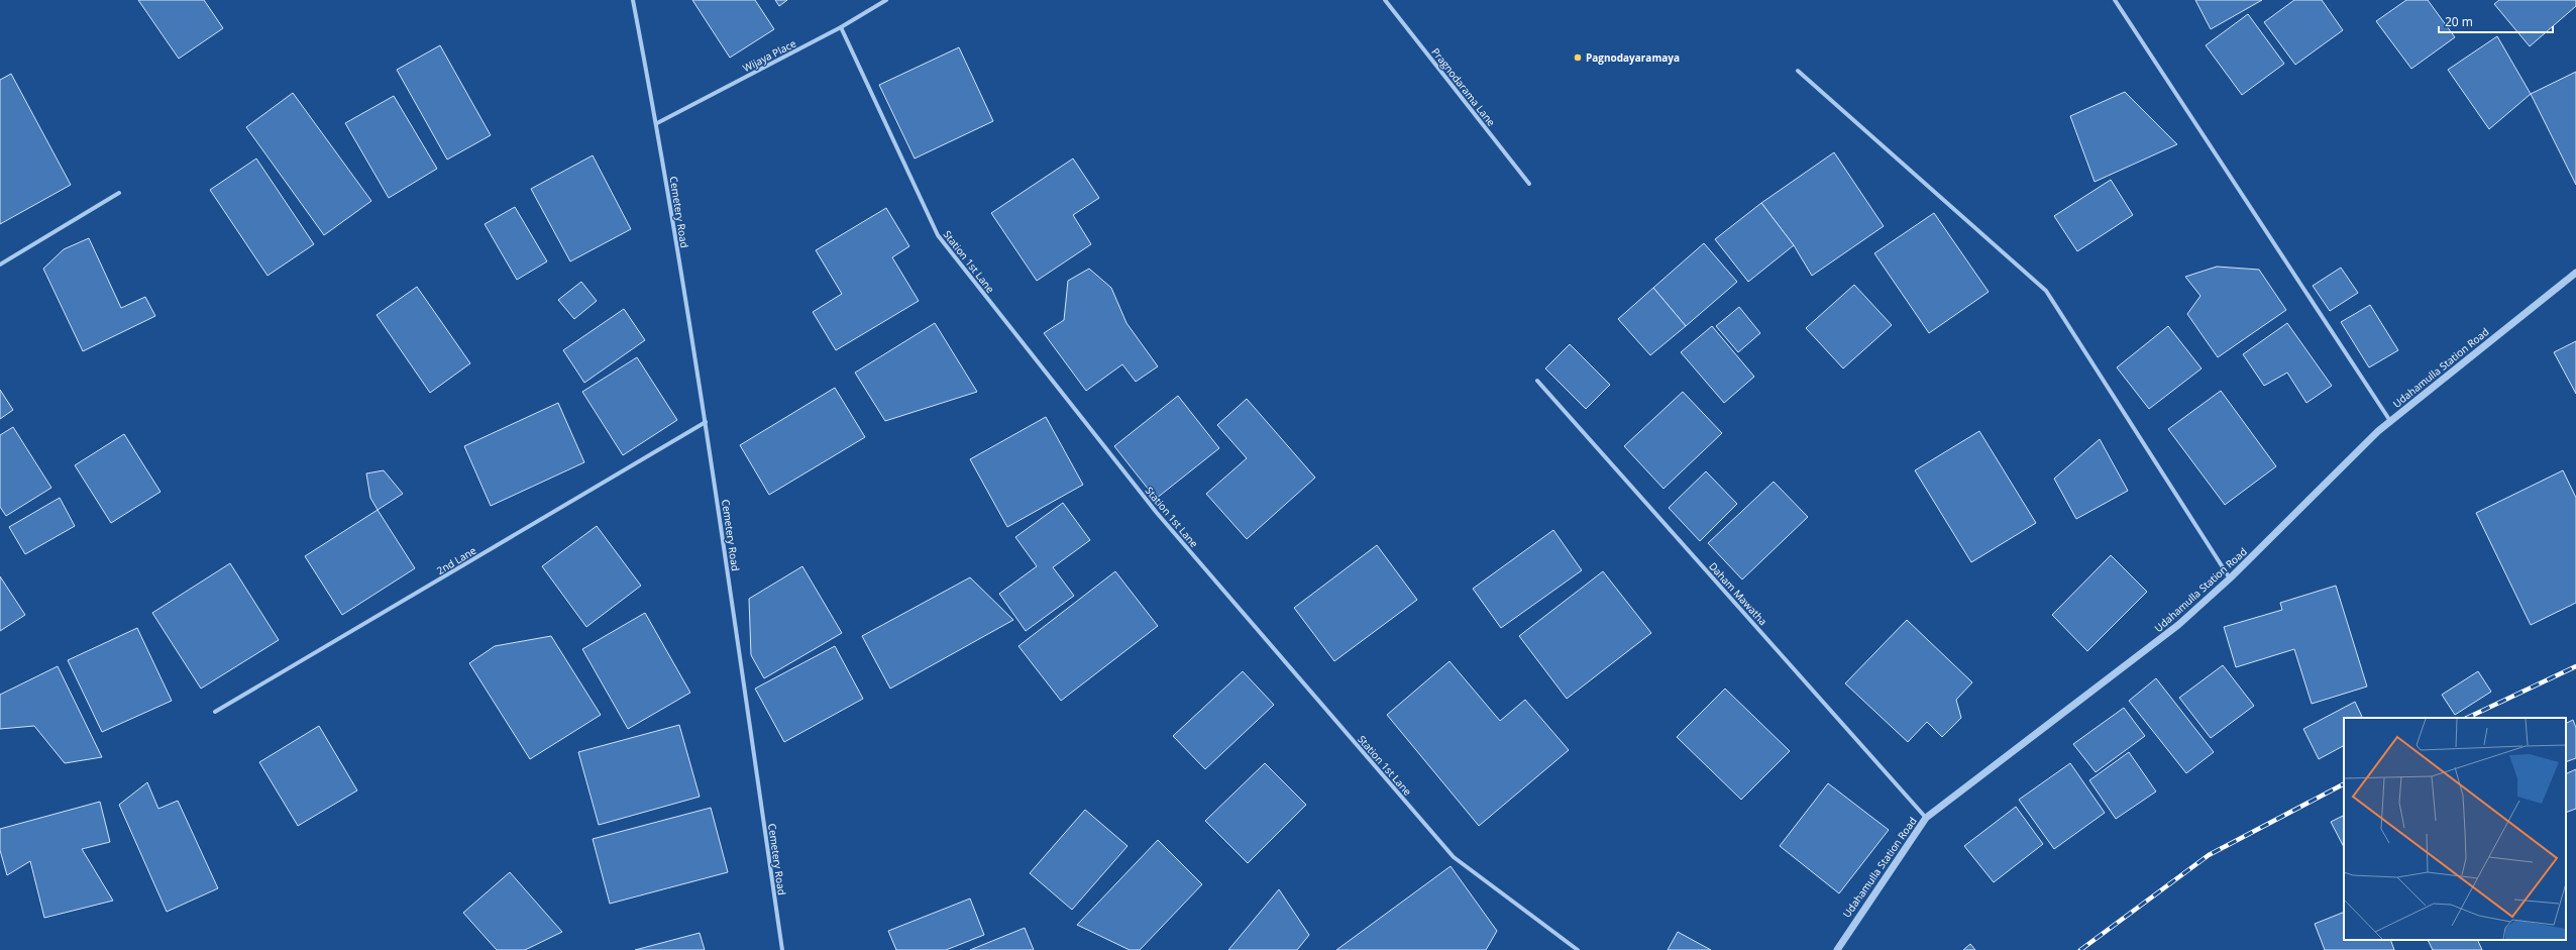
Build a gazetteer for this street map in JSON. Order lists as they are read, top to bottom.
{
  "streets": {
    "street": [
      "Wijaya Place",
      "Pragnodarama Lane",
      "Cemetery Road",
      "Station 1st Lane",
      "Udahamulla Station Road",
      "2nd Lane",
      "Daham Mawatha"
    ]
  },
  "crossings": [
    ["Wijaya Place", "Cemetery Road"],
    ["Wijaya Place", "Station 1st Lane"],
    ["Cemetery Road", "2nd Lane"],
    ["Udahamulla Station Road", "Daham Mawatha"]
  ],
  "places": ["Pagnodayaramaya"],
  "scale_bar": "20 m"
}
